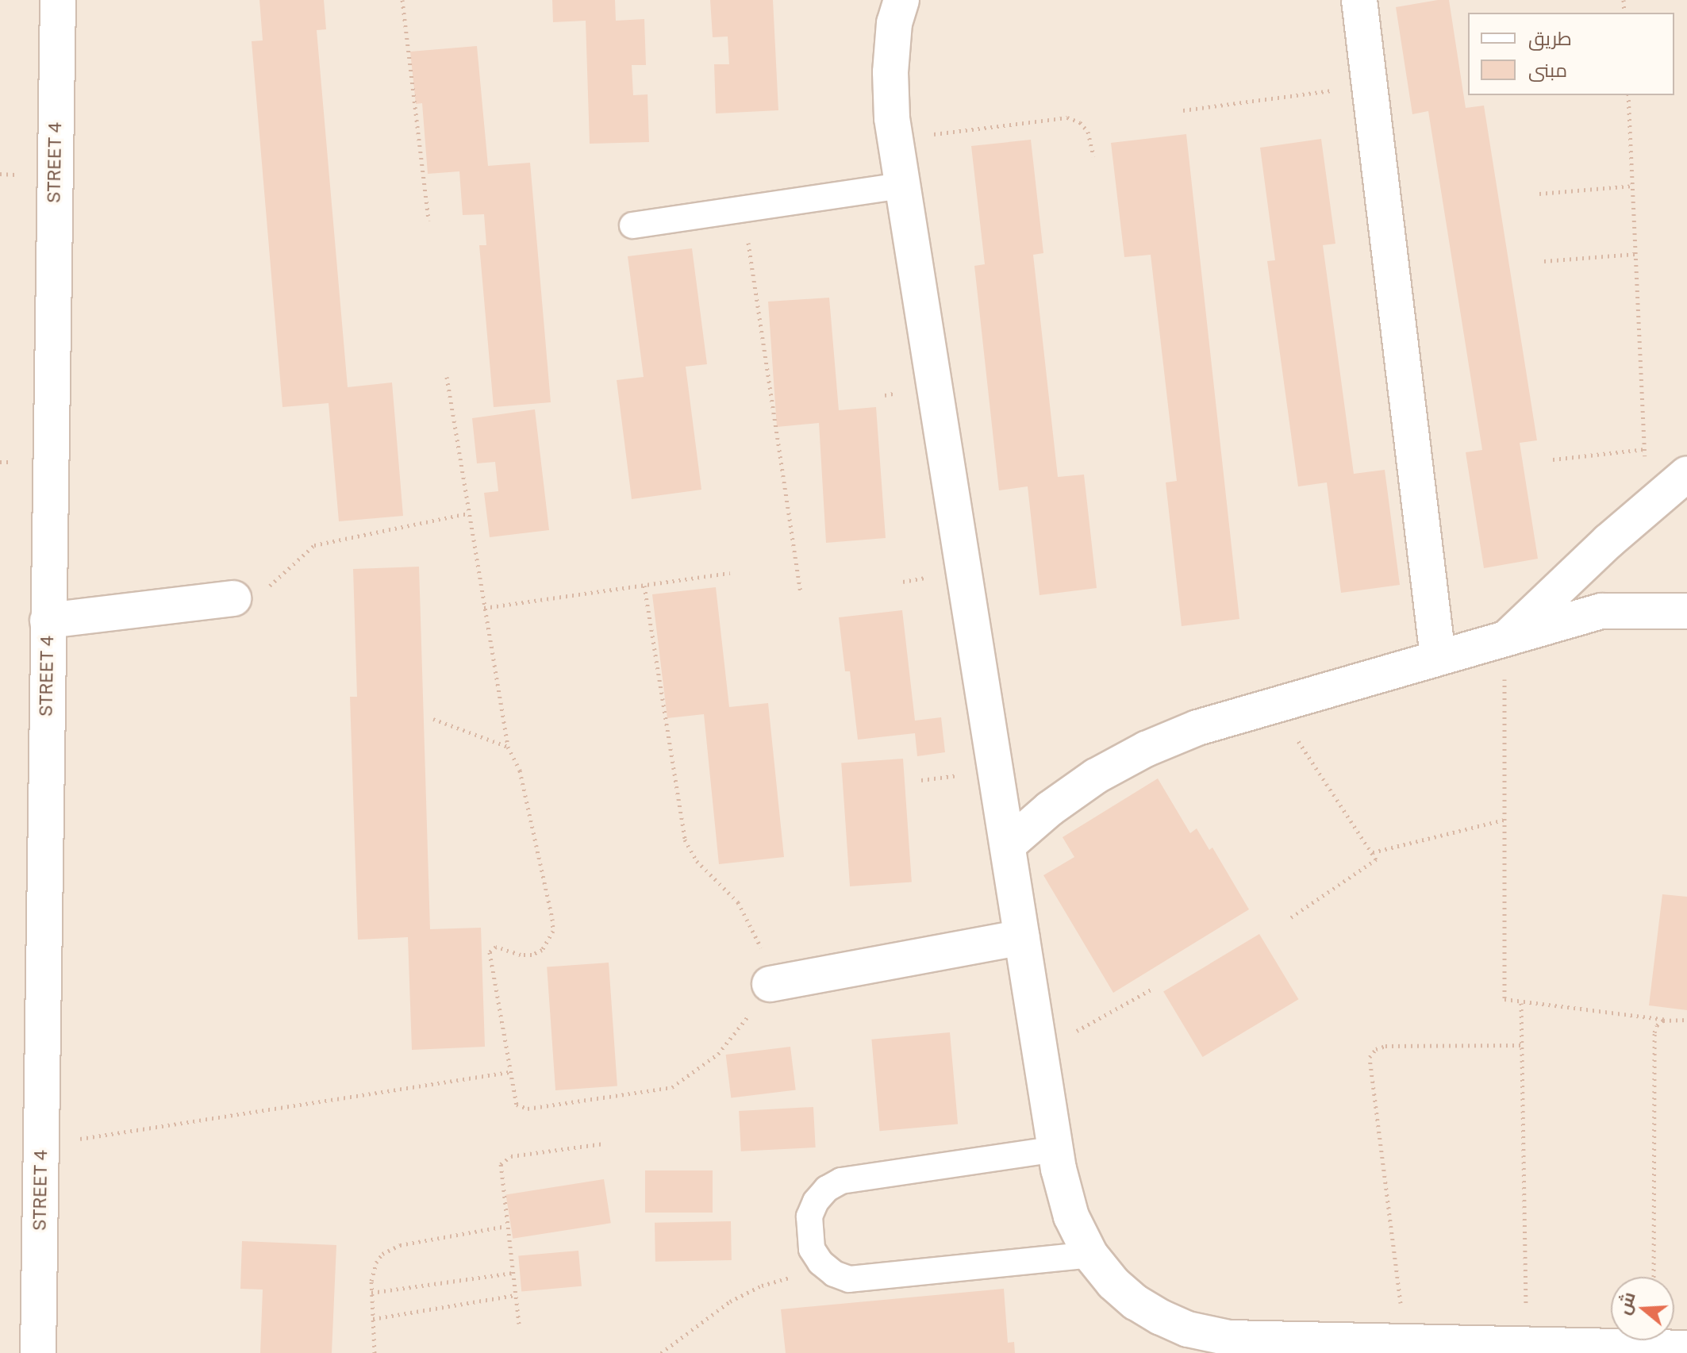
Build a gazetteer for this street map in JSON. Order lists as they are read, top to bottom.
{
  "streets": {
    "street": ["STREET 4"]
  },
  "legend": ["طريق", "مبنى"],
  "north": "left"
}
